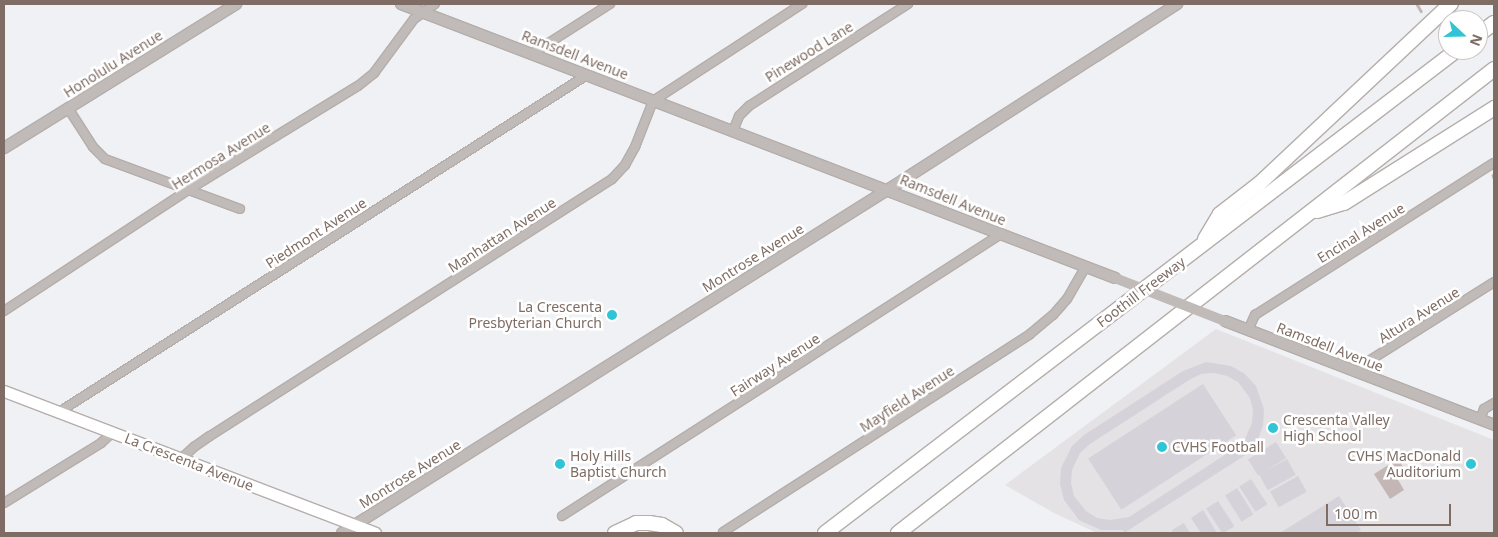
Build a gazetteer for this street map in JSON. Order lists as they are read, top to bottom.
{
  "streets": {
    "highway": ["Foothill Freeway"],
    "main road": ["La Crescenta Avenue"],
    "street": [
      "Pinewood Lane",
      "Ramsdell Avenue",
      "Honolulu Avenue",
      "Hermosa Avenue",
      "Piedmont Avenue",
      "Encinal Avenue",
      "Manhattan Avenue",
      "Montrose Avenue",
      "Altura Avenue",
      "Fairway Avenue",
      "Mayfield Avenue"
    ]
  },
  "crossings": [
    ["Pinewood Lane", "Ramsdell Avenue"],
    ["Ramsdell Avenue", "Hermosa Avenue"],
    ["Ramsdell Avenue", "Piedmont Avenue"],
    ["Ramsdell Avenue", "Encinal Avenue"],
    ["Ramsdell Avenue", "Manhattan Avenue"],
    ["Ramsdell Avenue", "Montrose Avenue"],
    ["Ramsdell Avenue", "Altura Avenue"],
    ["Ramsdell Avenue", "Fairway Avenue"],
    ["Ramsdell Avenue", "Mayfield Avenue"],
    ["Piedmont Avenue", "La Crescenta Avenue"],
    ["Manhattan Avenue", "La Crescenta Avenue"],
    ["Montrose Avenue", "La Crescenta Avenue"]
  ],
  "places": [
    "La Crescenta Presbyterian Church",
    "Crescenta Valley High School",
    "CVHS Football",
    "Holy Hills Baptist Church",
    "CVHS MacDonald Auditorium"
  ],
  "scale_bar": "100 m",
  "north": "right"
}
